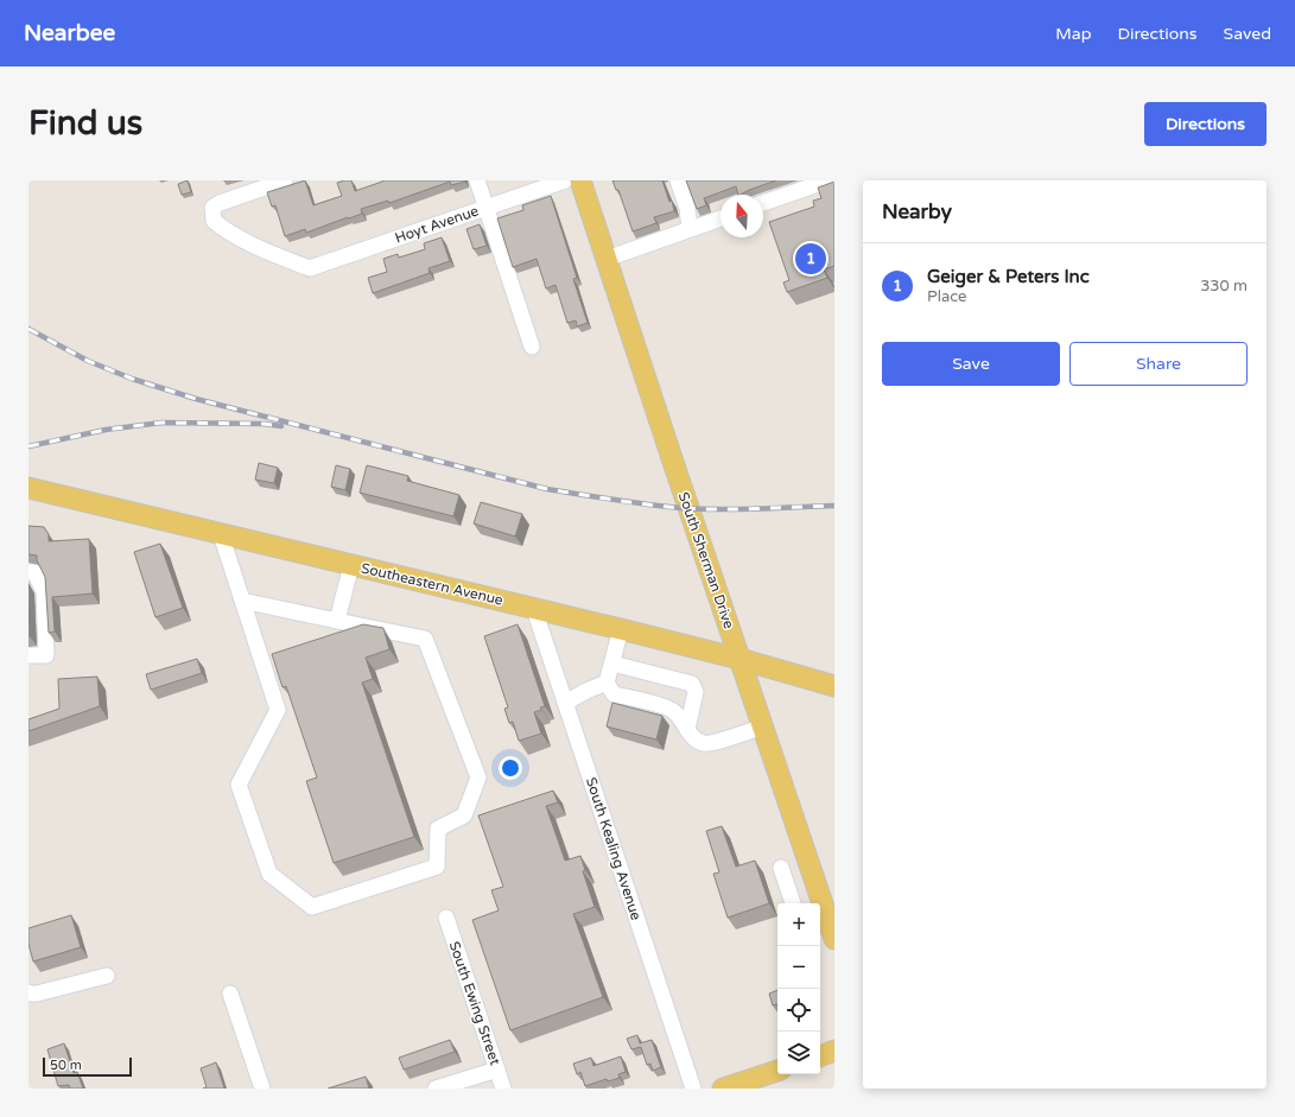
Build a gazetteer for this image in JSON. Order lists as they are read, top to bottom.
{
  "streets": {
    "main road": ["South Sherman Drive", "Southeastern Avenue"],
    "street": ["Hoyt Avenue", "South Kealing Avenue", "South Ewing Street"]
  },
  "crossings": [
    ["South Sherman Drive", "Southeastern Avenue"],
    ["Southeastern Avenue", "South Kealing Avenue"]
  ],
  "scale_bar": "50 m",
  "north": "top",
  "page": {
    "header": "Nearbee",
    "nav": ["Map", "Directions", "Saved"],
    "buttons": [
      "Directions",
      ["Save", "Share"]
    ],
    "title": "Find us",
    "heading": "Nearby",
    "pins": "1",
    "list": [
      {
        "mark": "1",
        "name": "Geiger & Peters Inc",
        "note": "Place",
        "value": "330 m"
      }
    ],
    "map_buttons": ["+", "−"],
    "scale": "50 m"
  }
}
